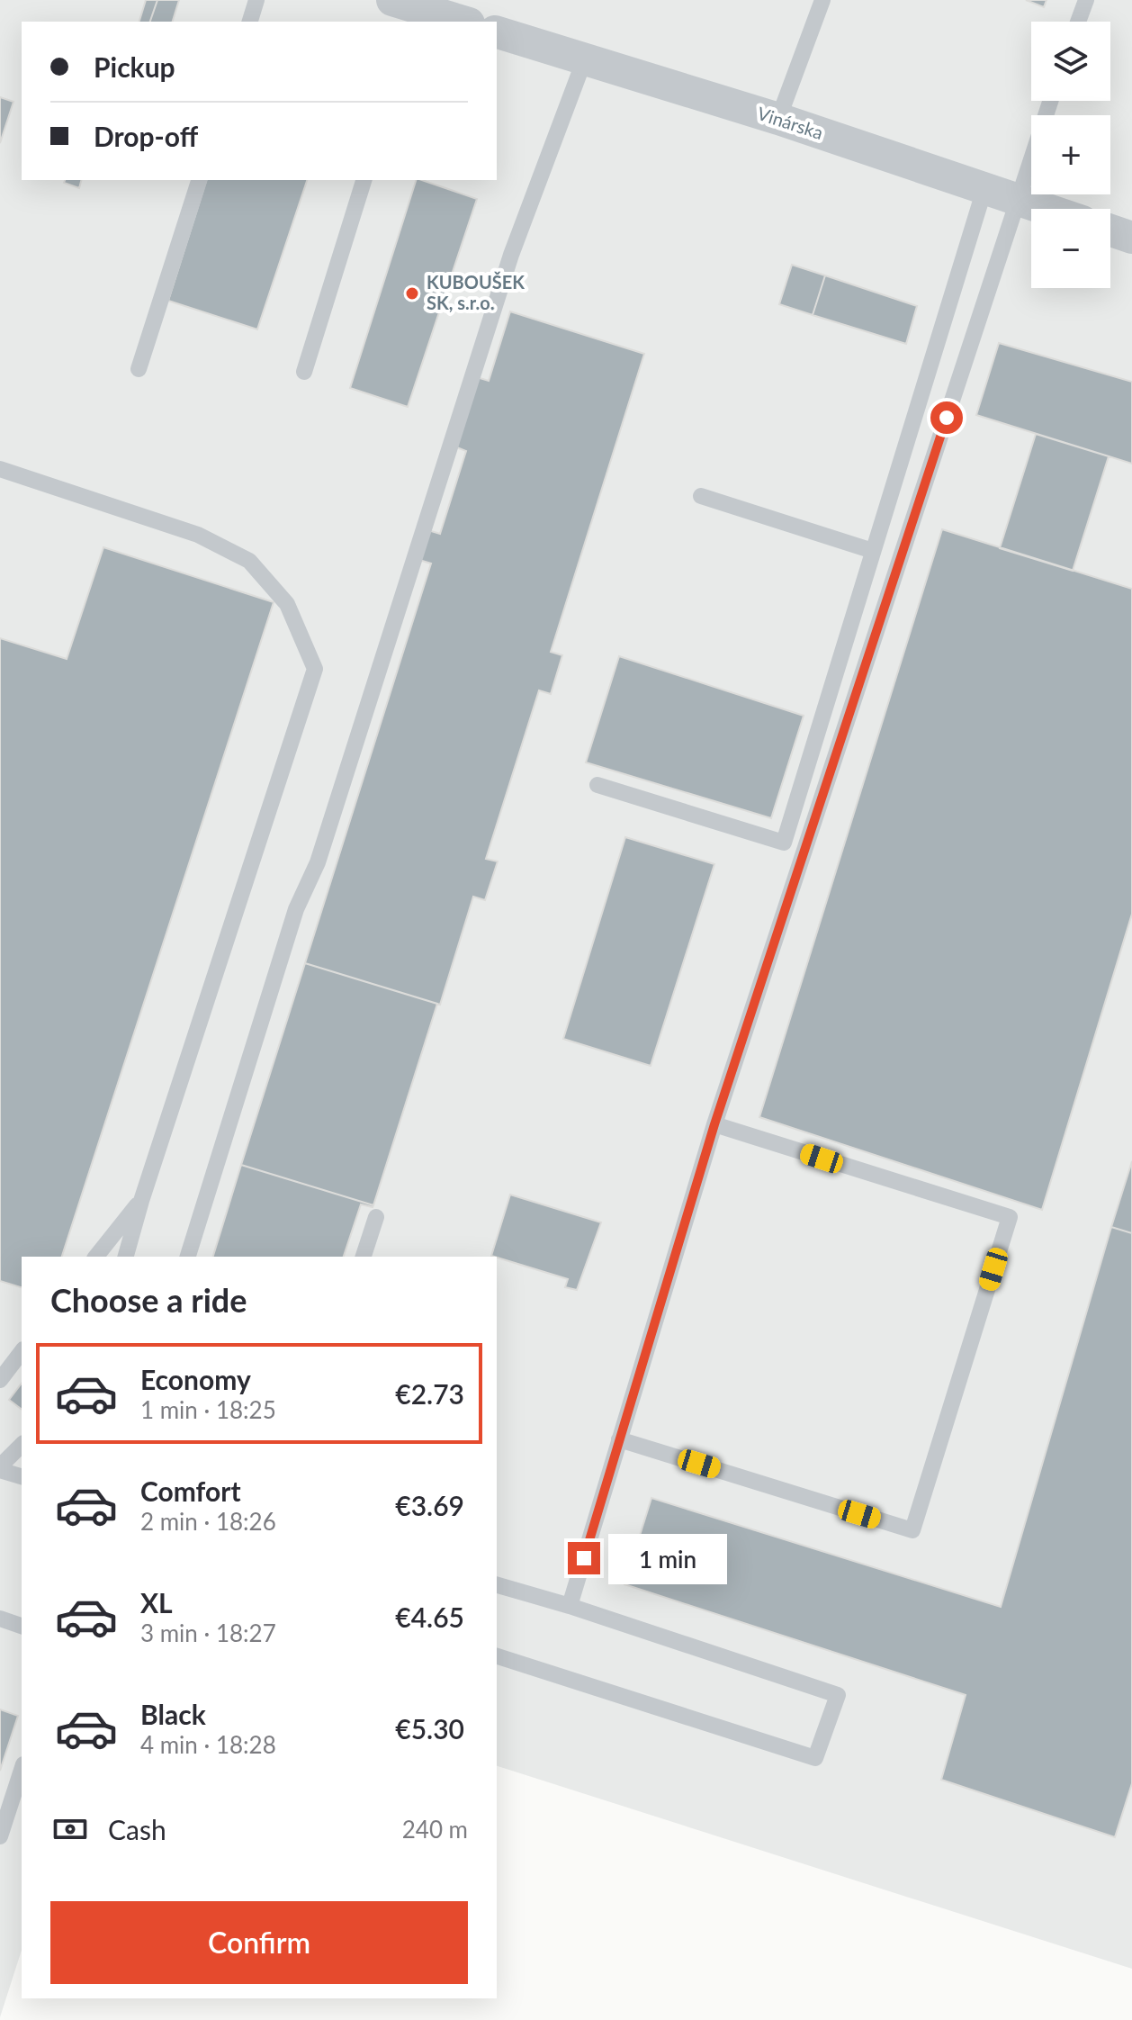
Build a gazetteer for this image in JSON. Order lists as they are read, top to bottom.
{
  "streets": {
    "street": ["Vinárska"]
  },
  "places": ["KUBOUŠEK SK, s.r.o."],
  "page": {
    "map_buttons": ["+", "−"],
    "banner": ["Pickup", "Drop-off"],
    "heading": "Choose a ride",
    "list": [
      {
        "name": "Economy",
        "note": "1 min · 18:25",
        "value": "€2.73"
      },
      {
        "name": "Comfort",
        "note": "2 min · 18:26",
        "value": "€3.69"
      },
      {
        "name": "XL",
        "note": "3 min · 18:27",
        "value": "€4.65"
      },
      {
        "name": "Black",
        "note": "4 min · 18:28",
        "value": "€5.30"
      }
    ],
    "bubble": "1 min",
    "pay": ["Cash", "240 m"],
    "buttons": "Confirm"
  }
}
